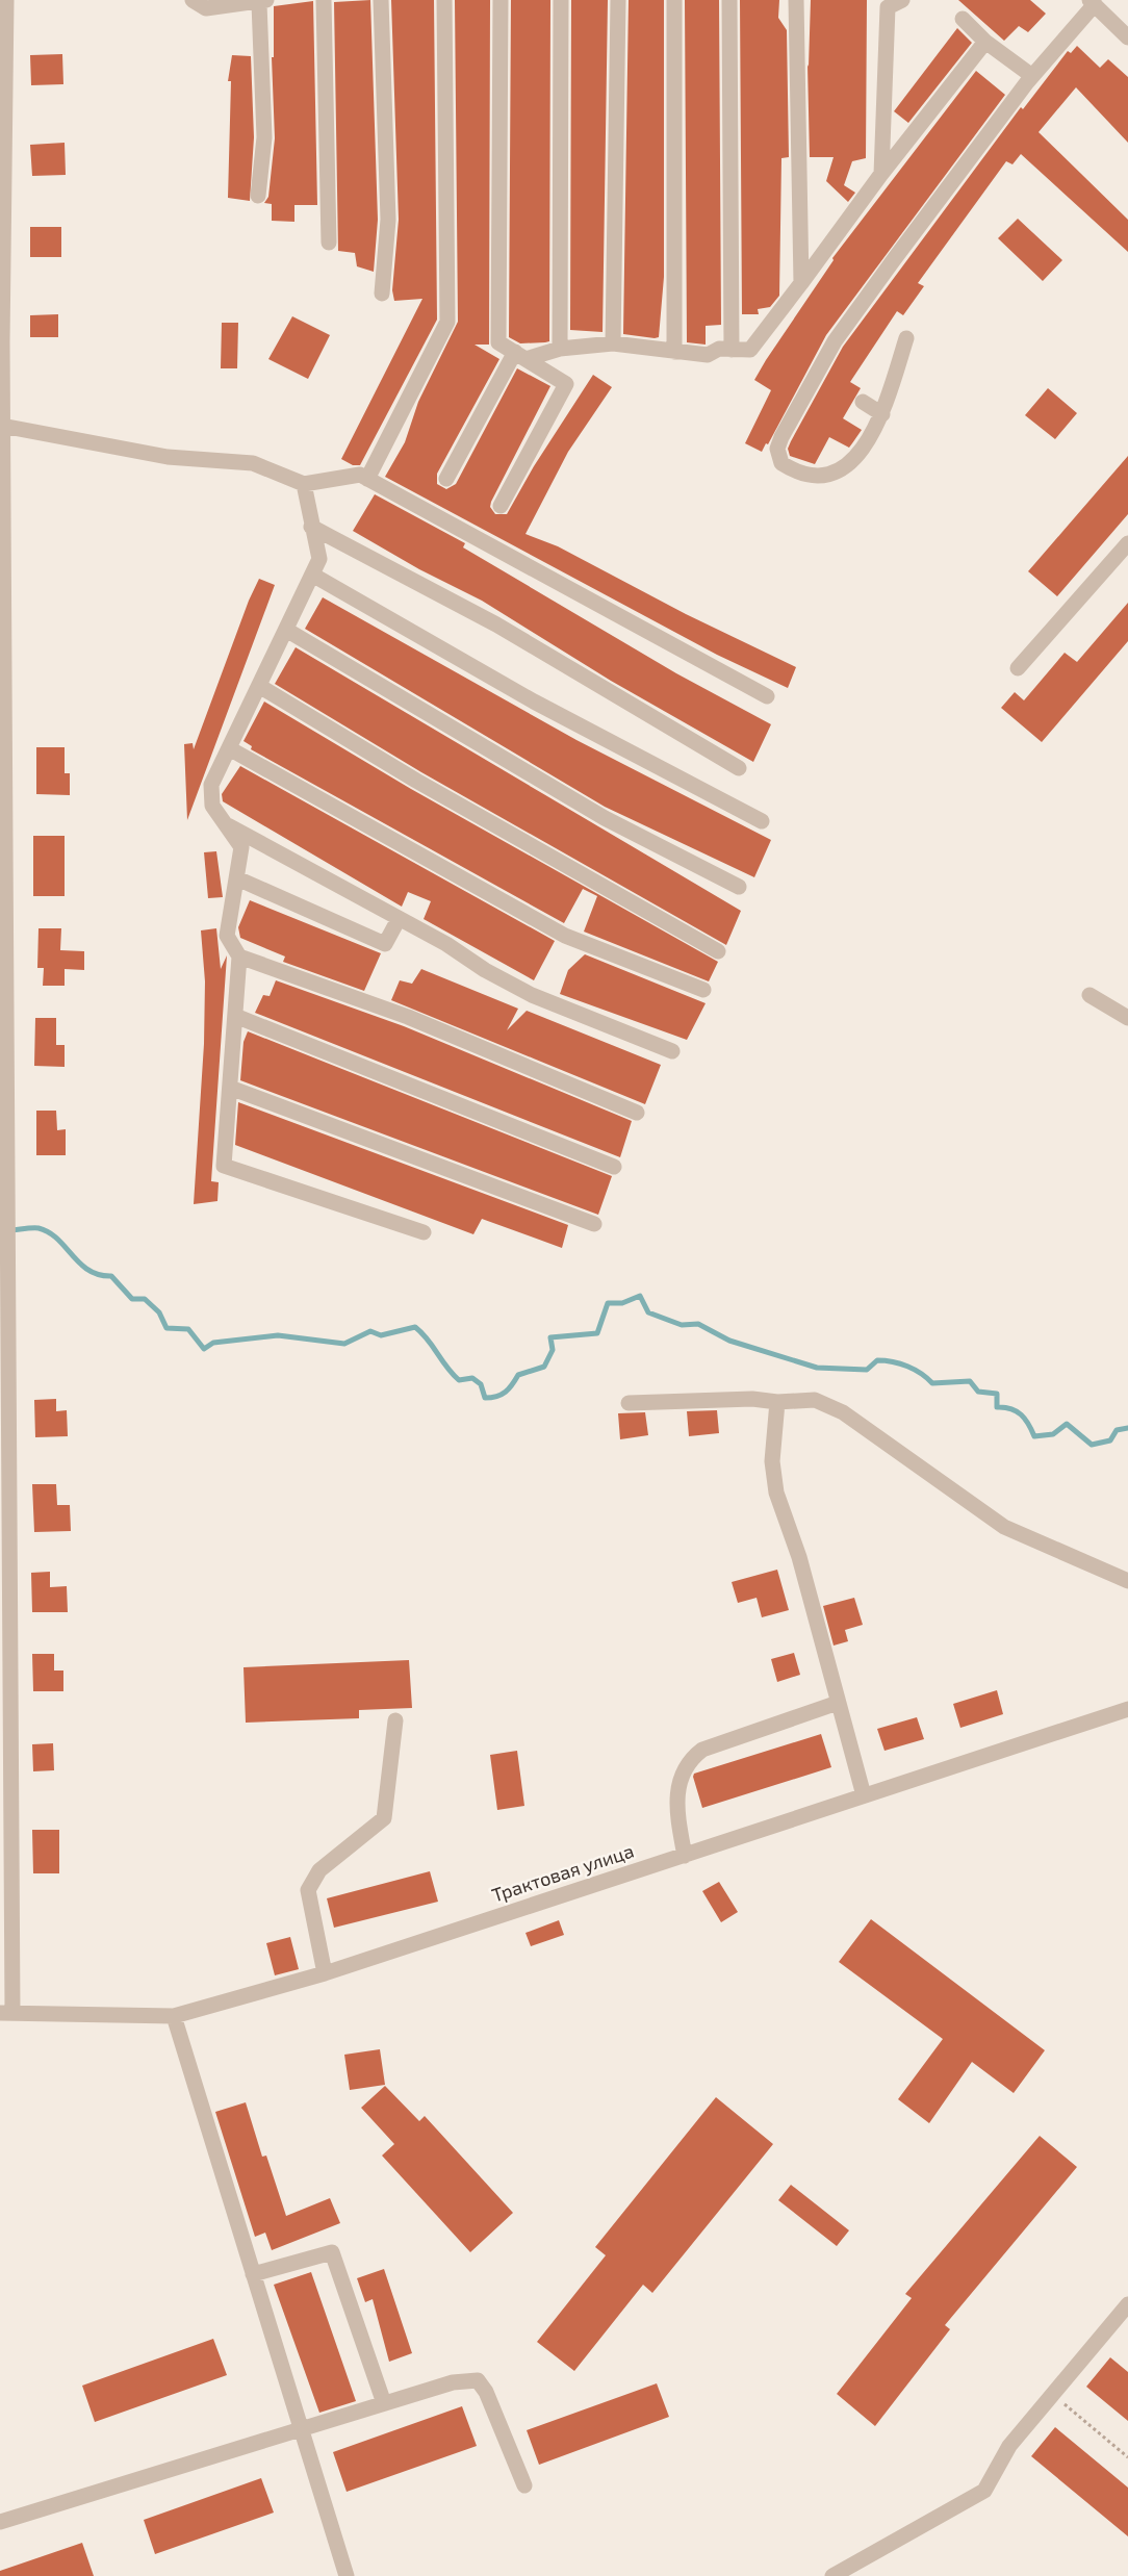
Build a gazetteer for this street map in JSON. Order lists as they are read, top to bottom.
{
  "streets": {
    "street": ["Трактовая улица"]
  }
}
